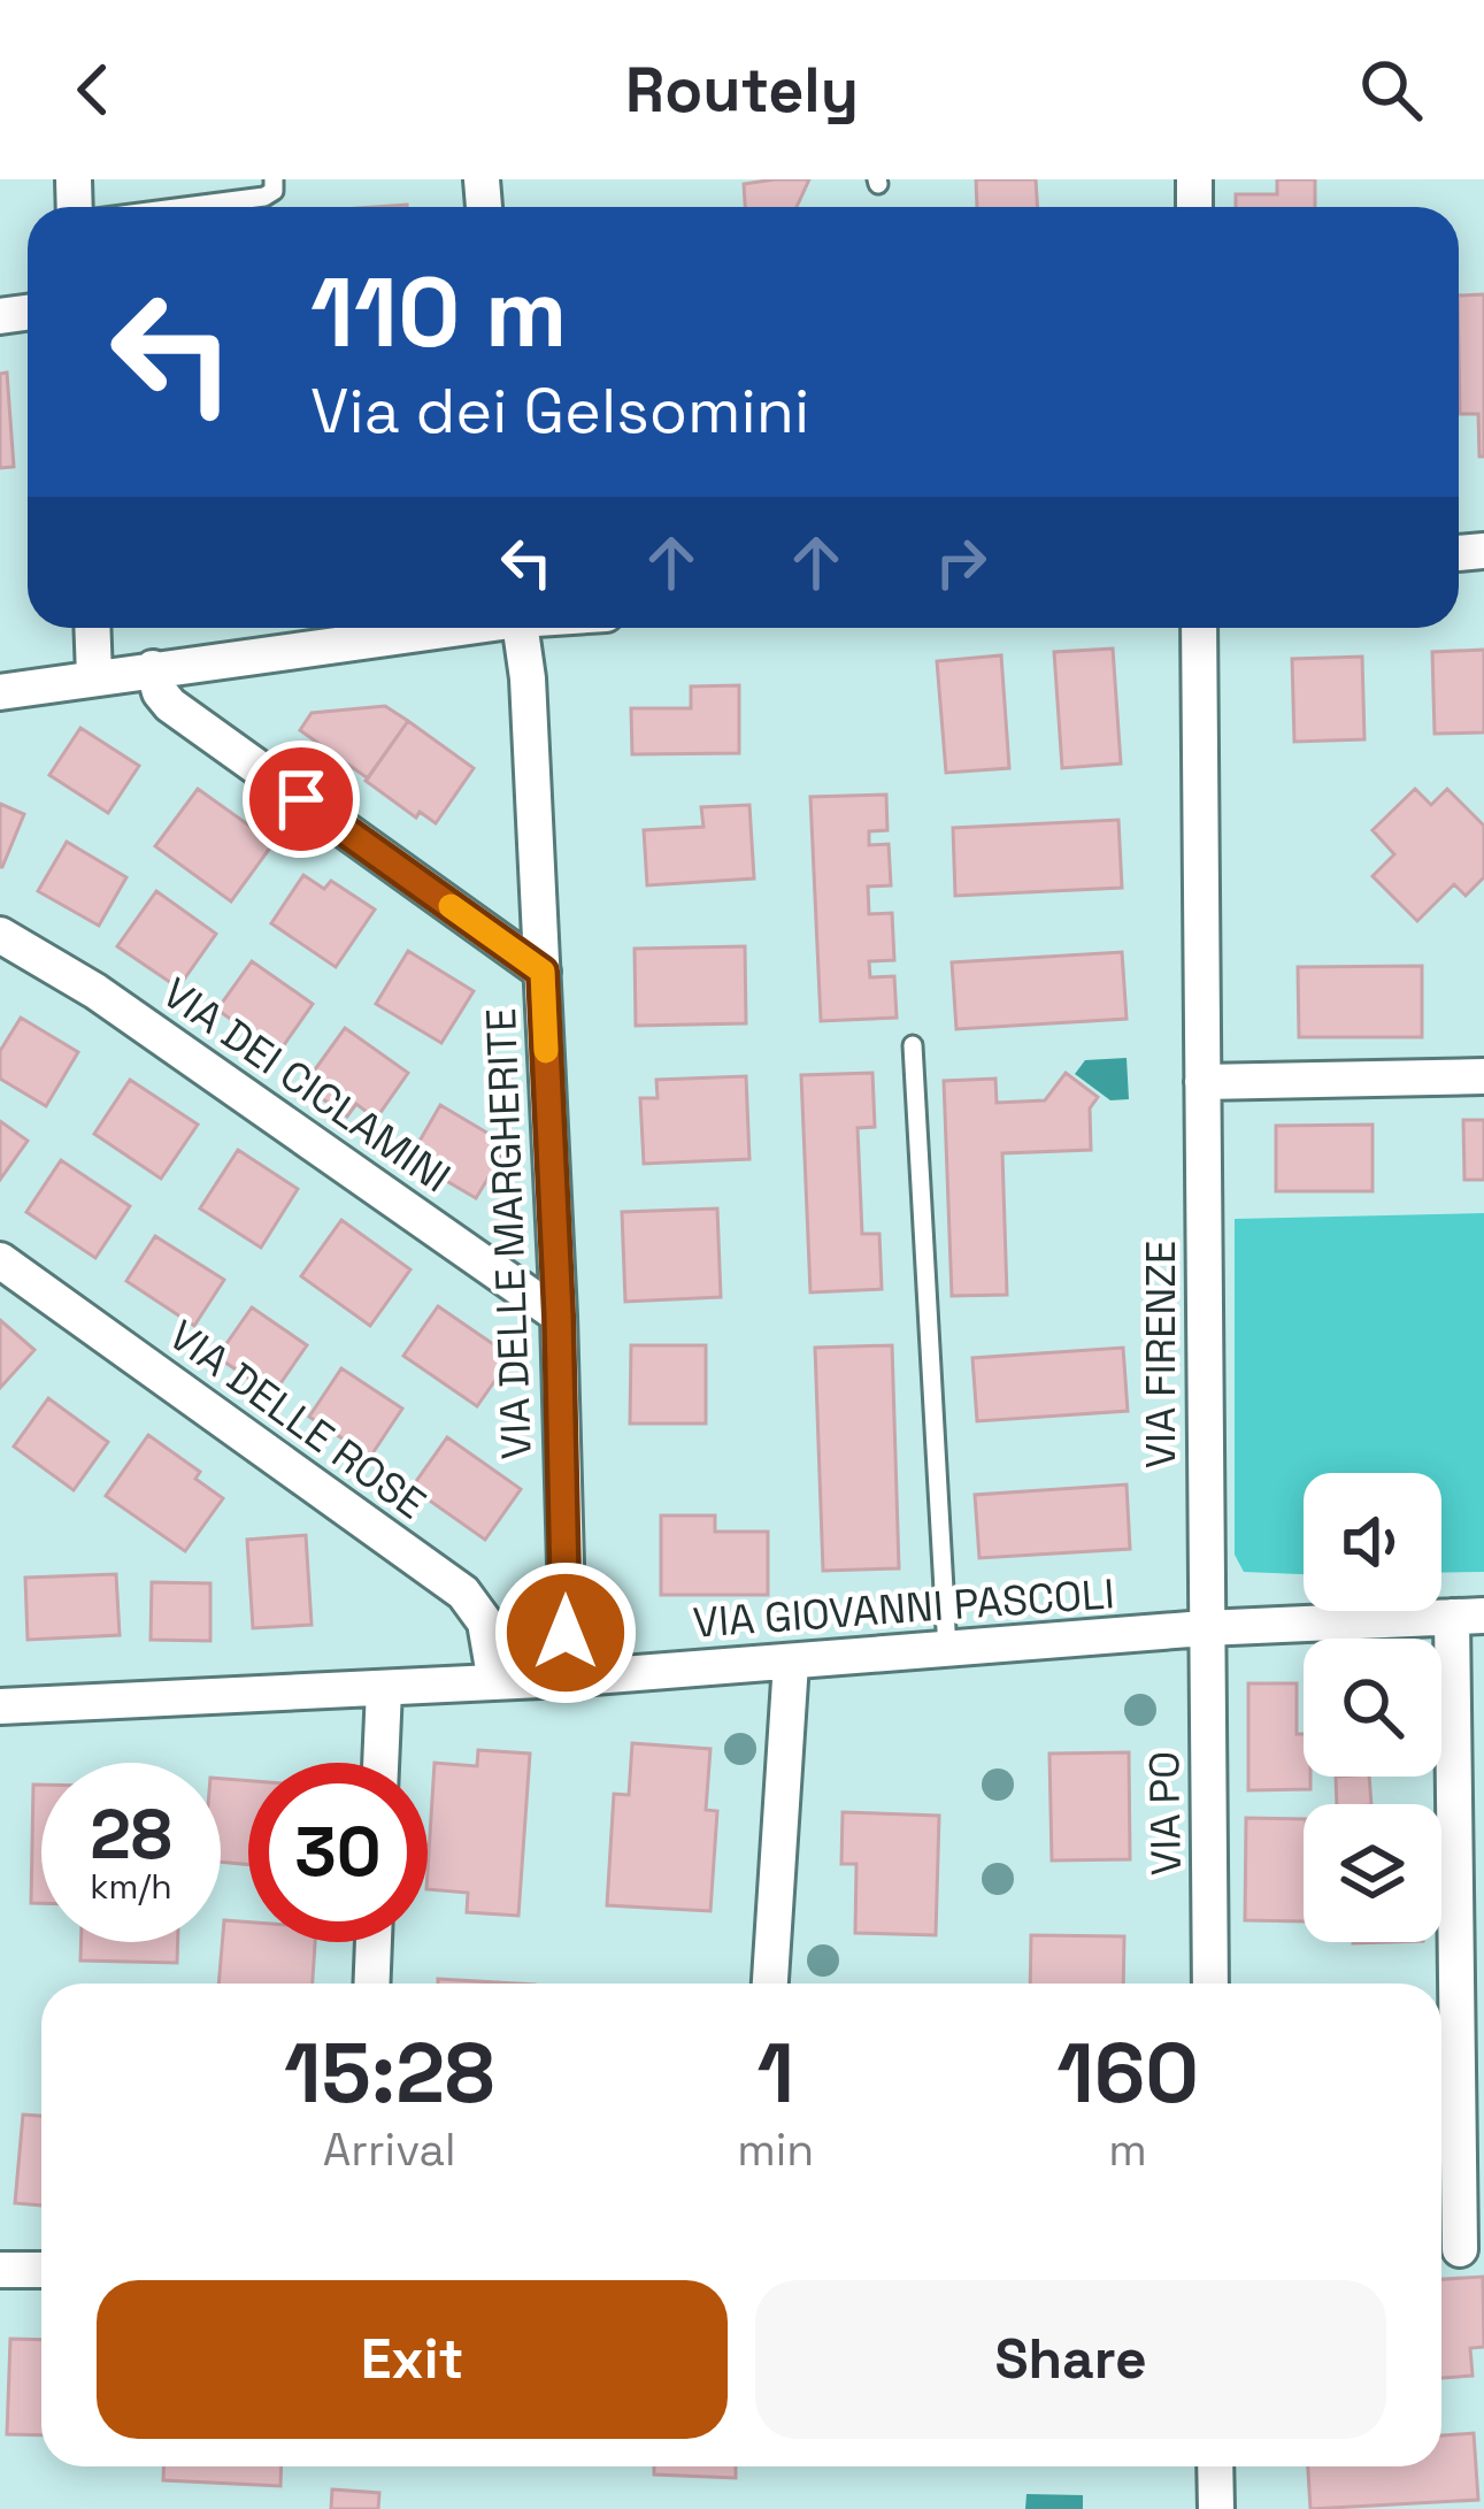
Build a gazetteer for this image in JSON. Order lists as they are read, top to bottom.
{
  "streets": {
    "street": [
      "VIA DEI CICLAMINI",
      "VIA DELLE MARGHERITE",
      "VIA FIRENZE",
      "VIA DELLE ROSE",
      "VIA GIOVANNI PASCOLI",
      "VIA PO"
    ]
  },
  "crossings": [
    ["VIA DEI CICLAMINI", "VIA DELLE MARGHERITE"],
    ["VIA DELLE MARGHERITE", "VIA GIOVANNI PASCOLI"],
    ["VIA FIRENZE", "VIA GIOVANNI PASCOLI"],
    ["VIA FIRENZE", "VIA PO"],
    ["VIA DELLE ROSE", "VIA GIOVANNI PASCOLI"],
    ["VIA GIOVANNI PASCOLI", "VIA PO"]
  ],
  "page": {
    "header": "Routely",
    "turn": ["110 m", "Via dei Gelsomini"],
    "speed": "28 km/h",
    "limit": "30",
    "eta": [
      "15:28",
      "Arrival",
      "1",
      "min",
      "160",
      "m"
    ],
    "buttons": ["Exit", "Share"]
  }
}
